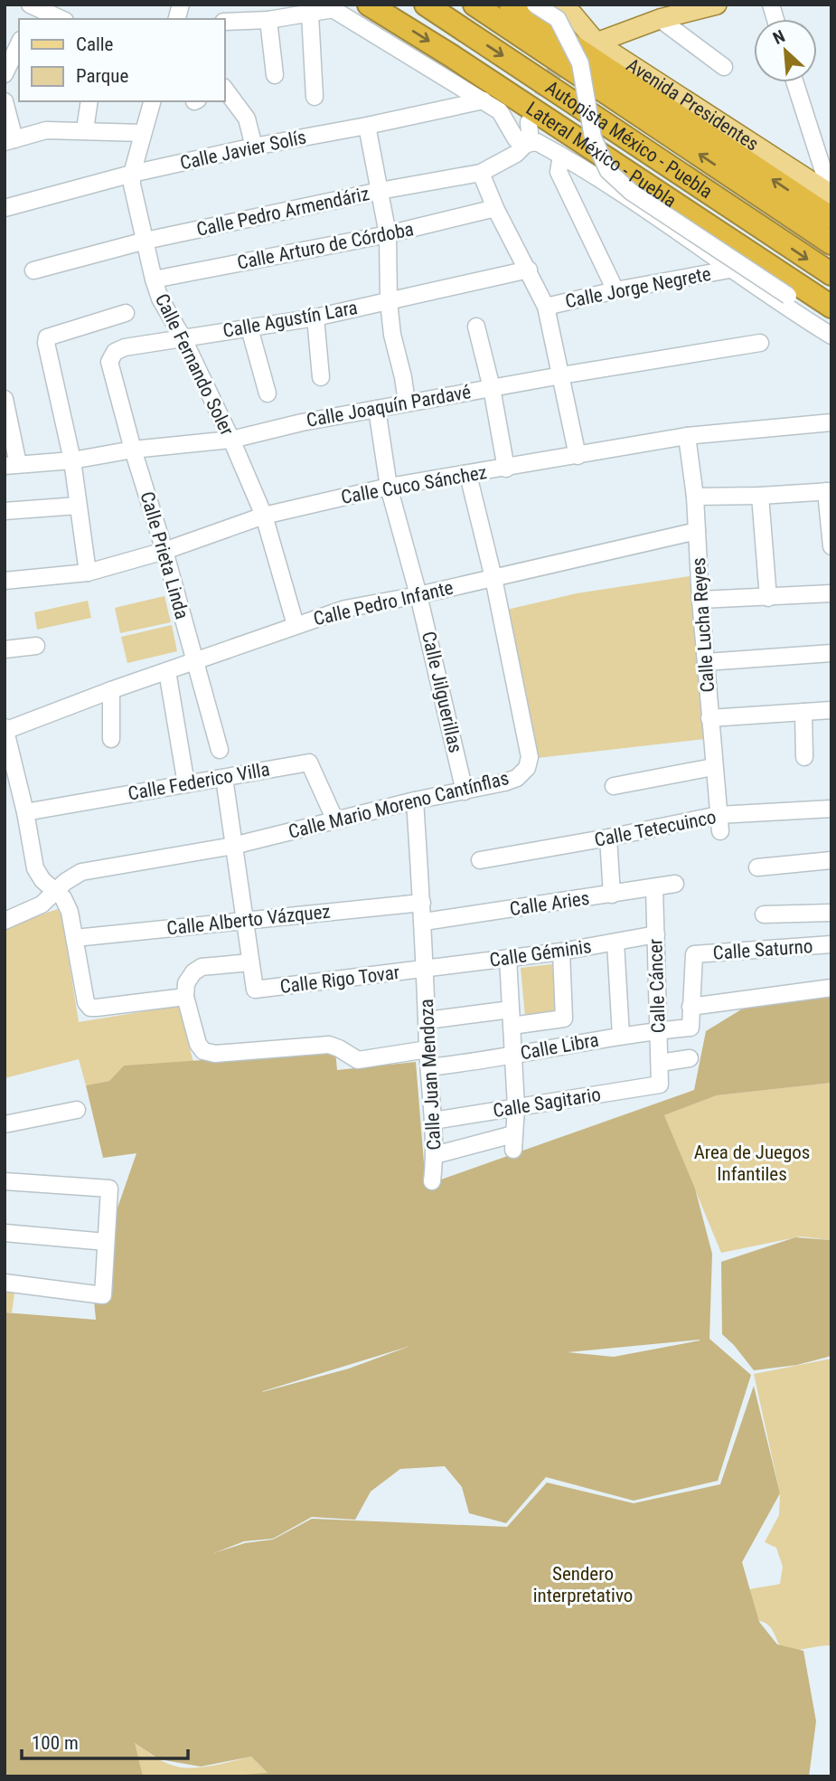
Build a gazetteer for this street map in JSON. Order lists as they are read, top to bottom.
{
  "streets": {
    "highway": ["Autopista México - Puebla", "Lateral México - Puebla"],
    "main road": ["Avenida Presidentes"],
    "street": [
      "Calle Javier Solís",
      "Calle Pedro Armendáriz",
      "Calle Arturo de Córdoba",
      "Calle Jorge Negrete",
      "Calle Agustín Lara",
      "Calle Fernando Soler",
      "Calle Joaquín Pardavé",
      "Calle Cuco Sánchez",
      "Calle Prieta Linda",
      "Calle Pedro Infante",
      "Calle Lucha Reyes",
      "Calle Jilguerillas",
      "Calle Federico Villa",
      "Calle Mario Moreno Cantínflas",
      "Calle Tetecuinco",
      "Calle Aries",
      "Calle Alberto Vázquez",
      "Calle Saturno",
      "Calle Géminis",
      "Calle Rigo Tovar",
      "Calle Cáncer",
      "Calle Libra",
      "Calle Juan Mendoza",
      "Calle Sagitario"
    ]
  },
  "crossings": [
    ["Calle Javier Solís", "Calle Fernando Soler"],
    ["Calle Pedro Armendáriz", "Calle Fernando Soler"],
    ["Calle Arturo de Córdoba", "Calle Fernando Soler"],
    ["Calle Agustín Lara", "Calle Fernando Soler"],
    ["Calle Agustín Lara", "Calle Joaquín Pardavé"],
    ["Calle Agustín Lara", "Calle Prieta Linda"],
    ["Calle Fernando Soler", "Calle Joaquín Pardavé"],
    ["Calle Fernando Soler", "Calle Cuco Sánchez"],
    ["Calle Fernando Soler", "Calle Pedro Infante"],
    ["Calle Joaquín Pardavé", "Calle Prieta Linda"],
    ["Calle Joaquín Pardavé", "Calle Jilguerillas"],
    ["Calle Cuco Sánchez", "Calle Prieta Linda"],
    ["Calle Cuco Sánchez", "Calle Lucha Reyes"],
    ["Calle Cuco Sánchez", "Calle Jilguerillas"],
    ["Calle Cuco Sánchez", "Calle Mario Moreno Cantínflas"],
    ["Calle Prieta Linda", "Calle Pedro Infante"],
    ["Calle Pedro Infante", "Calle Lucha Reyes"],
    ["Calle Pedro Infante", "Calle Jilguerillas"],
    ["Calle Pedro Infante", "Calle Mario Moreno Cantínflas"],
    ["Calle Lucha Reyes", "Calle Tetecuinco"],
    ["Calle Jilguerillas", "Calle Mario Moreno Cantínflas"],
    ["Calle Federico Villa", "Calle Mario Moreno Cantínflas"],
    ["Calle Mario Moreno Cantínflas", "Calle Juan Mendoza"],
    ["Calle Aries", "Calle Cáncer"],
    ["Calle Aries", "Calle Juan Mendoza"],
    ["Calle Alberto Vázquez", "Calle Juan Mendoza"],
    ["Calle Saturno", "Calle Libra"],
    ["Calle Géminis", "Calle Rigo Tovar"],
    ["Calle Géminis", "Calle Cáncer"],
    ["Calle Géminis", "Calle Juan Mendoza"],
    ["Calle Rigo Tovar", "Calle Juan Mendoza"],
    ["Calle Cáncer", "Calle Libra"],
    ["Calle Cáncer", "Calle Sagitario"],
    ["Calle Libra", "Calle Juan Mendoza"],
    ["Calle Juan Mendoza", "Calle Sagitario"]
  ],
  "parks": ["Area de Juegos Infantiles", "Sendero interpretativo"],
  "legend": ["Calle", "Parque"],
  "scale_bar": "100 m",
  "north": "top left"
}
